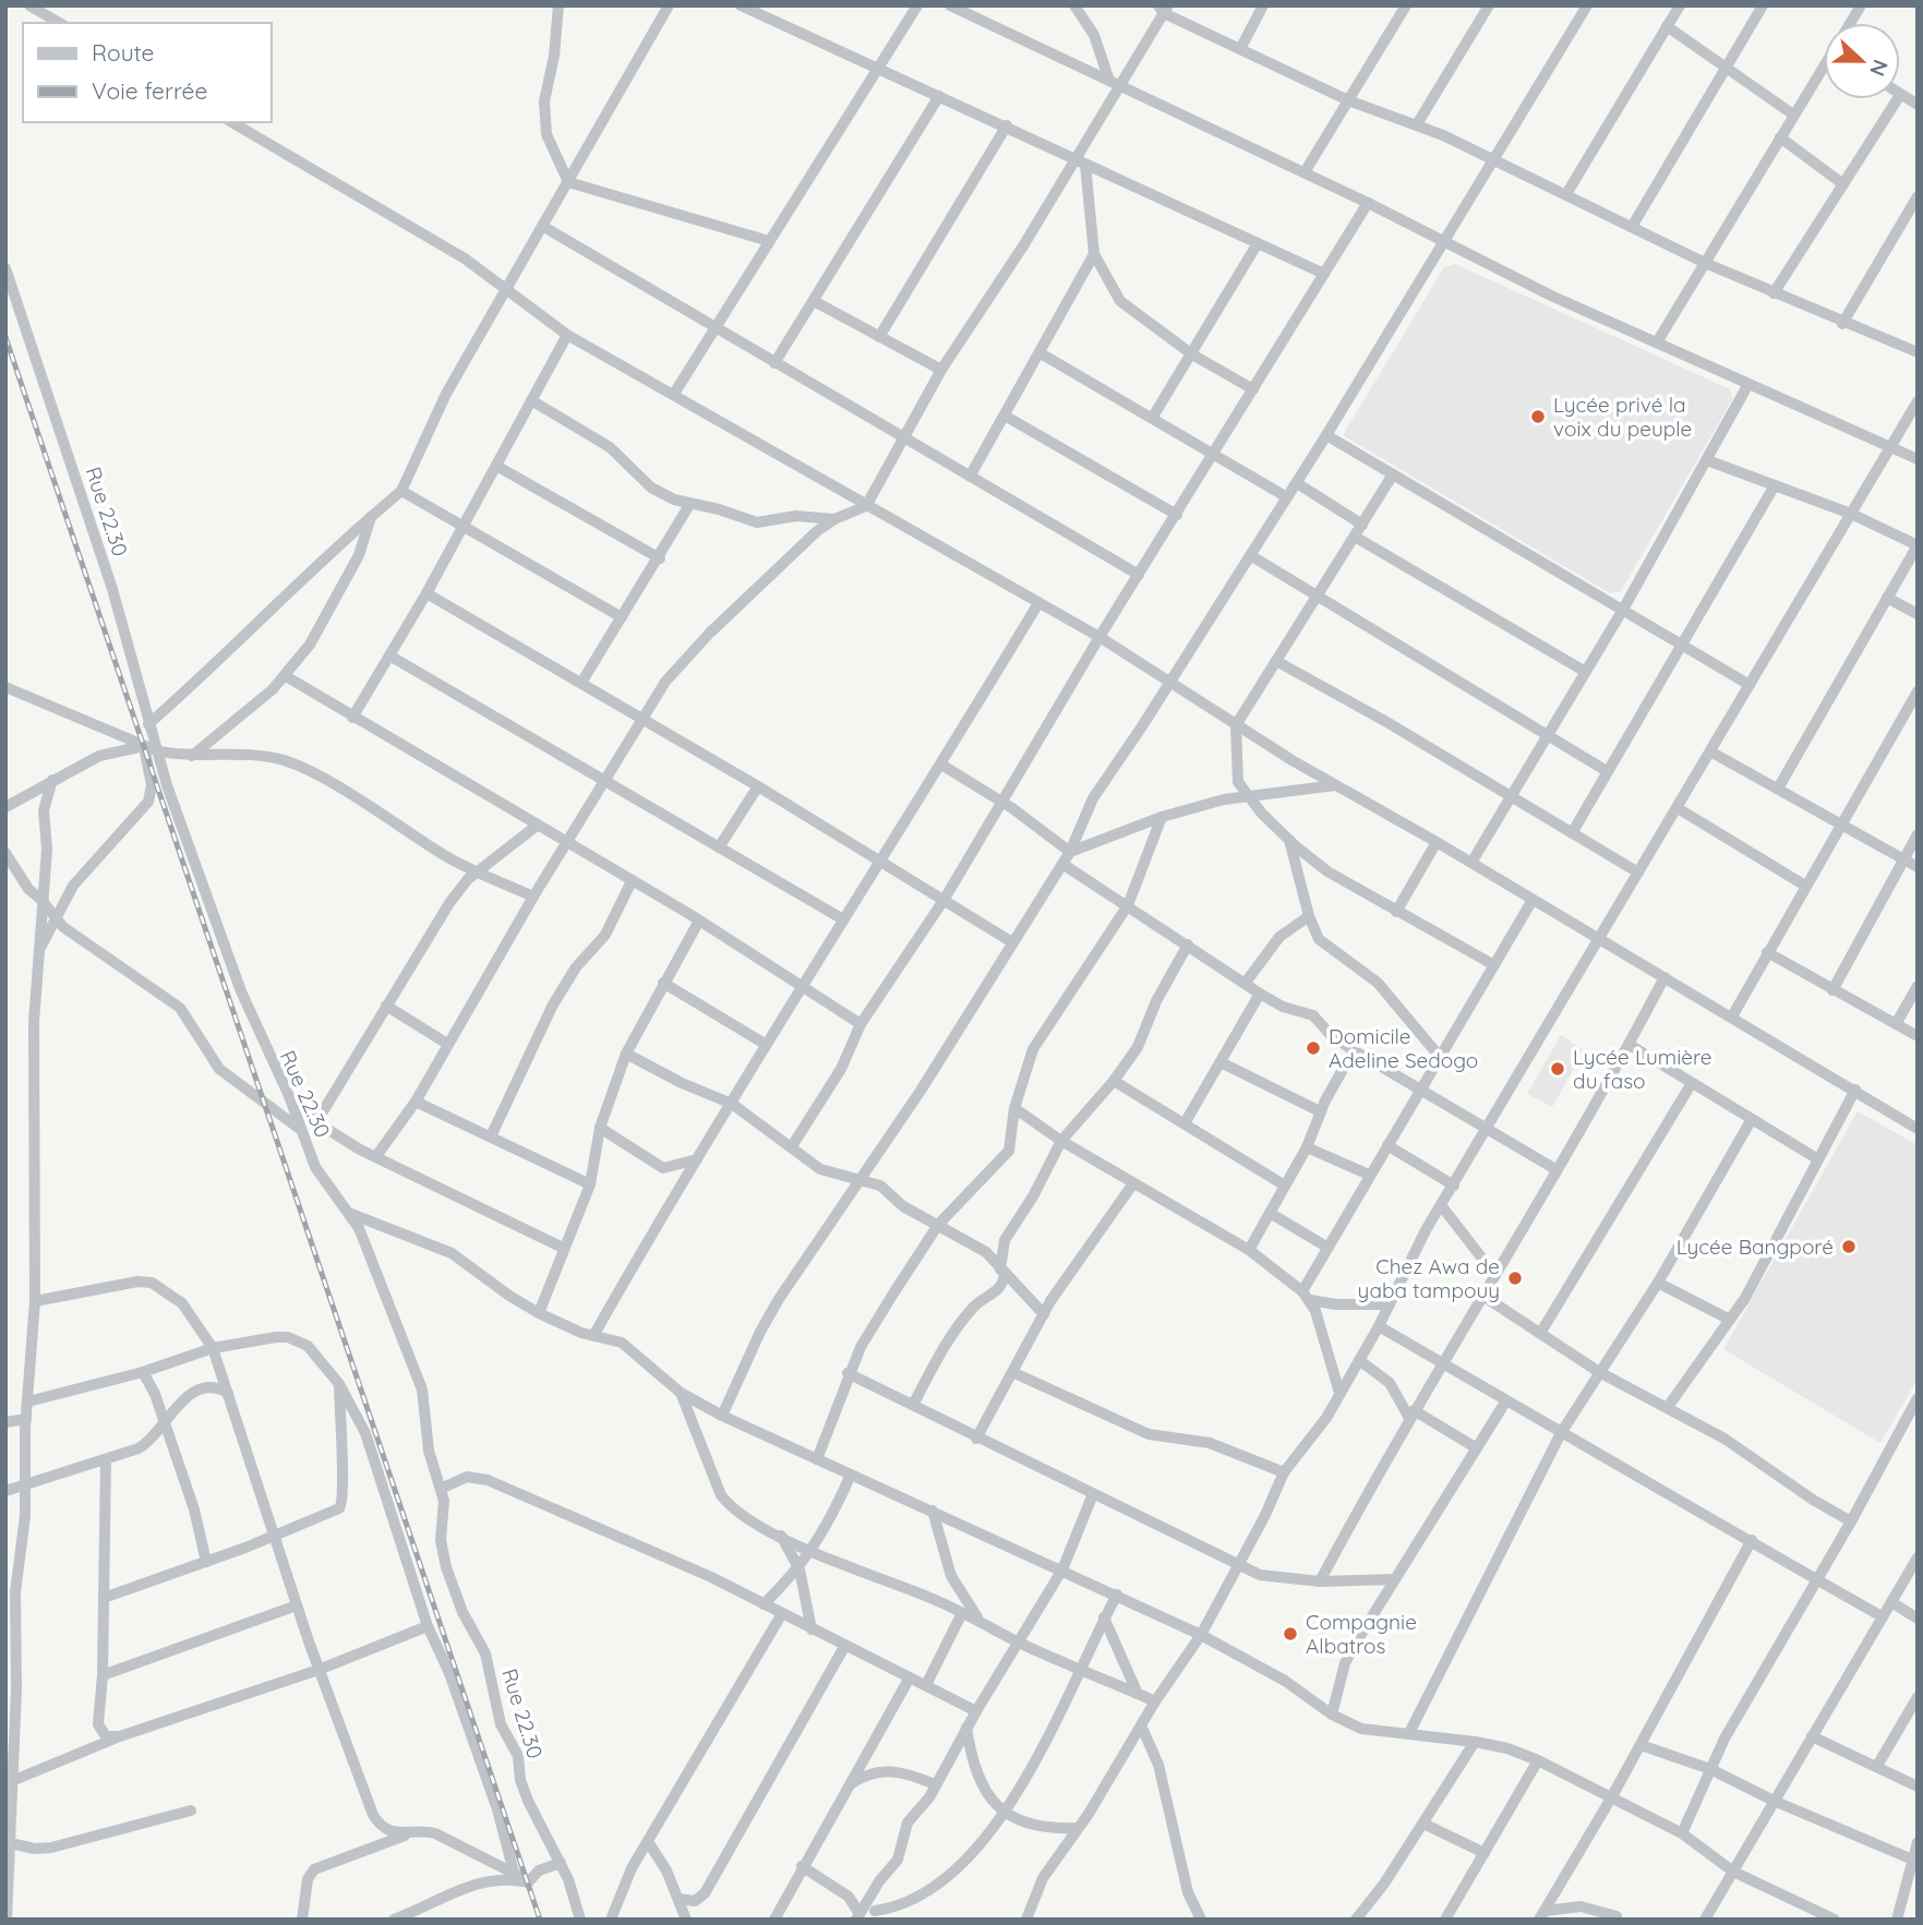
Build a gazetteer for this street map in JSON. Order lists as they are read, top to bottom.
{
  "streets": {
    "street": ["Rue 22.30"]
  },
  "places": [
    "Lycée privé la voix du peuple",
    "Domicile Adeline Sedogo",
    "Lycée Lumière du faso",
    "Lycée Bangporé",
    "Chez Awa de yaba tampouy",
    "Compagnie Albatros"
  ],
  "legend": ["Route", "Voie ferrée"],
  "north": "right"
}
